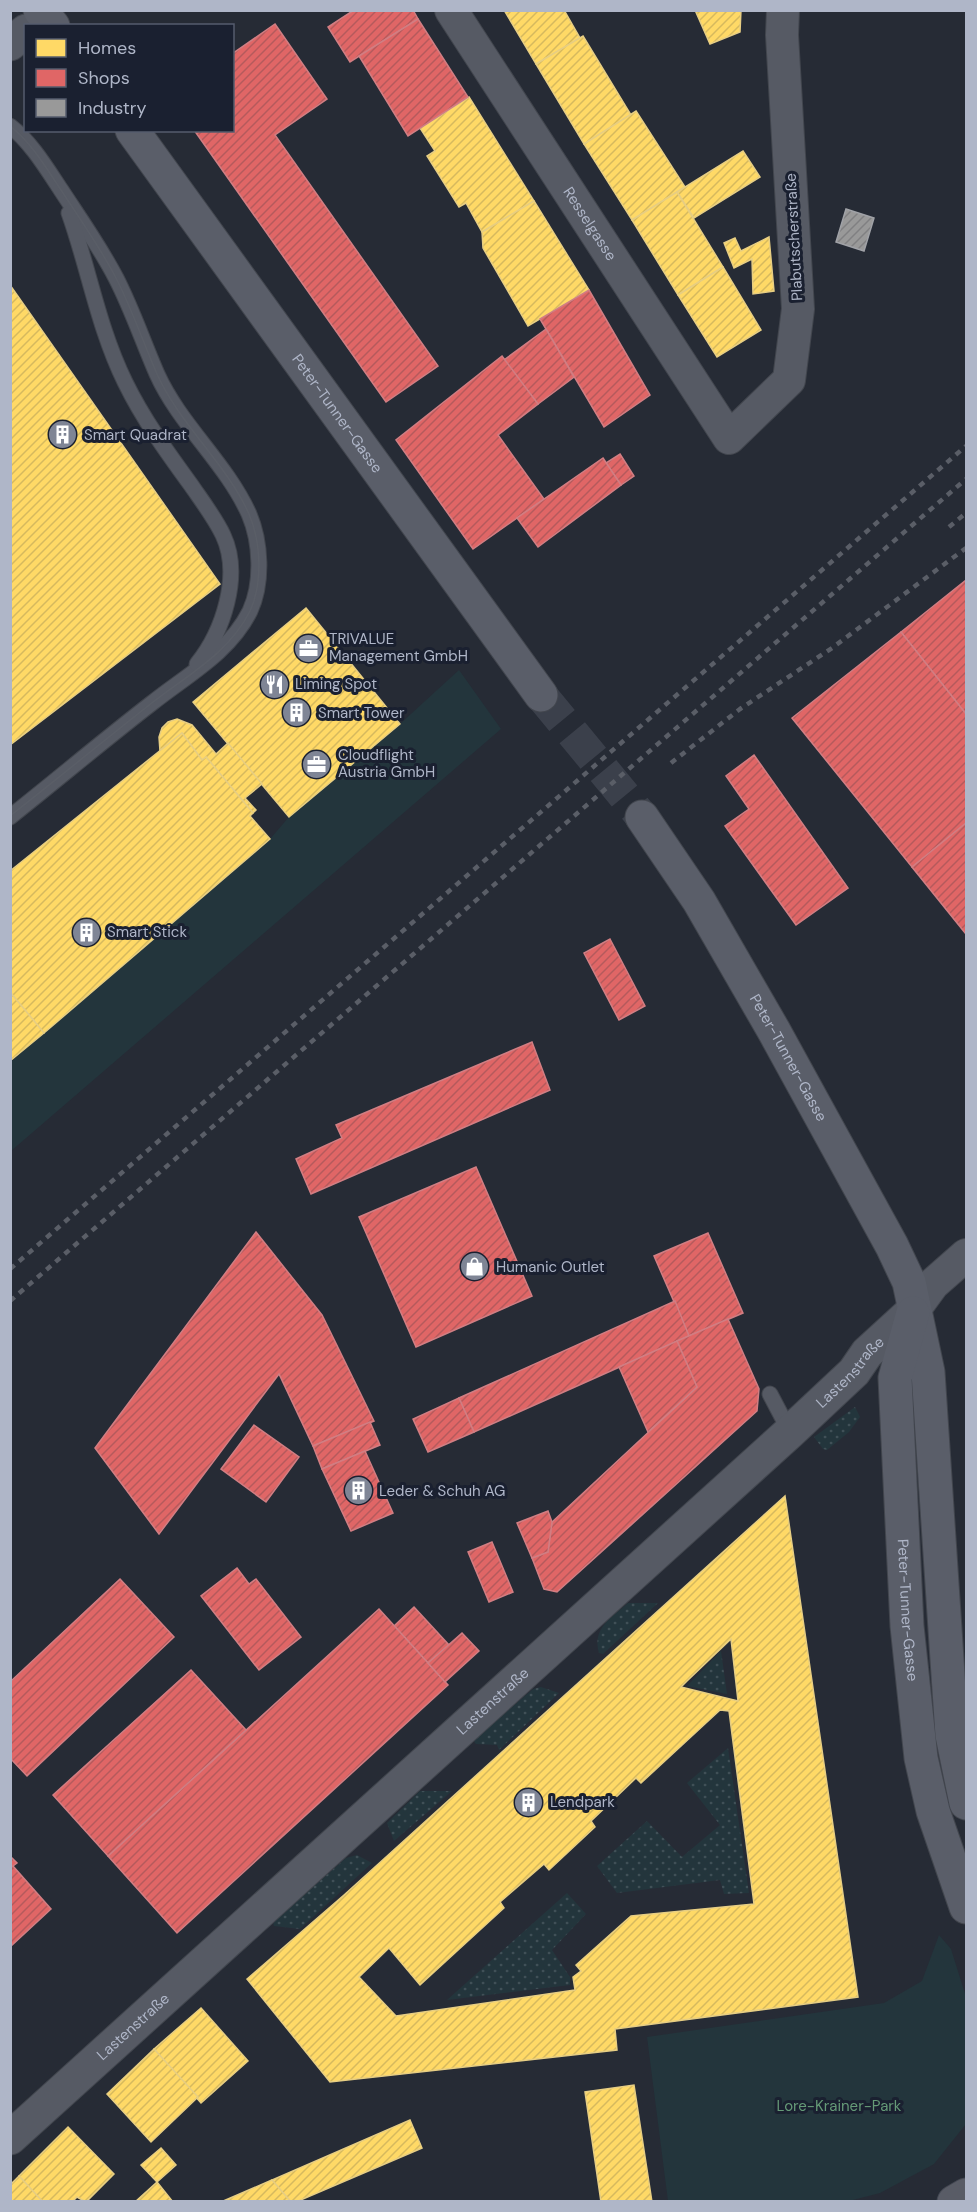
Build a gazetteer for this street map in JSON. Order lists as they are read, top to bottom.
{
  "streets": {
    "main road": ["Peter-Tunner-Gasse"],
    "street": ["Resselgasse", "Plabutscherstraße", "Lastenstraße"]
  },
  "crossings": [
    ["Resselgasse", "Plabutscherstraße"],
    ["Peter-Tunner-Gasse", "Lastenstraße"]
  ],
  "parks": ["Lore-Krainer-Park"],
  "places": {
    "building": [
      "Smart Quadrat",
      "Smart Tower",
      "Smart Stick",
      "Leder & Schuh AG",
      "Lendpark"
    ],
    "office": ["TRIVALUE Management GmbH", "Cloudflight Austria GmbH"],
    "restaurant": ["Liming Spot"],
    "shop": ["Humanic Outlet"]
  },
  "legend": ["Homes", "Shops", "Industry"]
}
